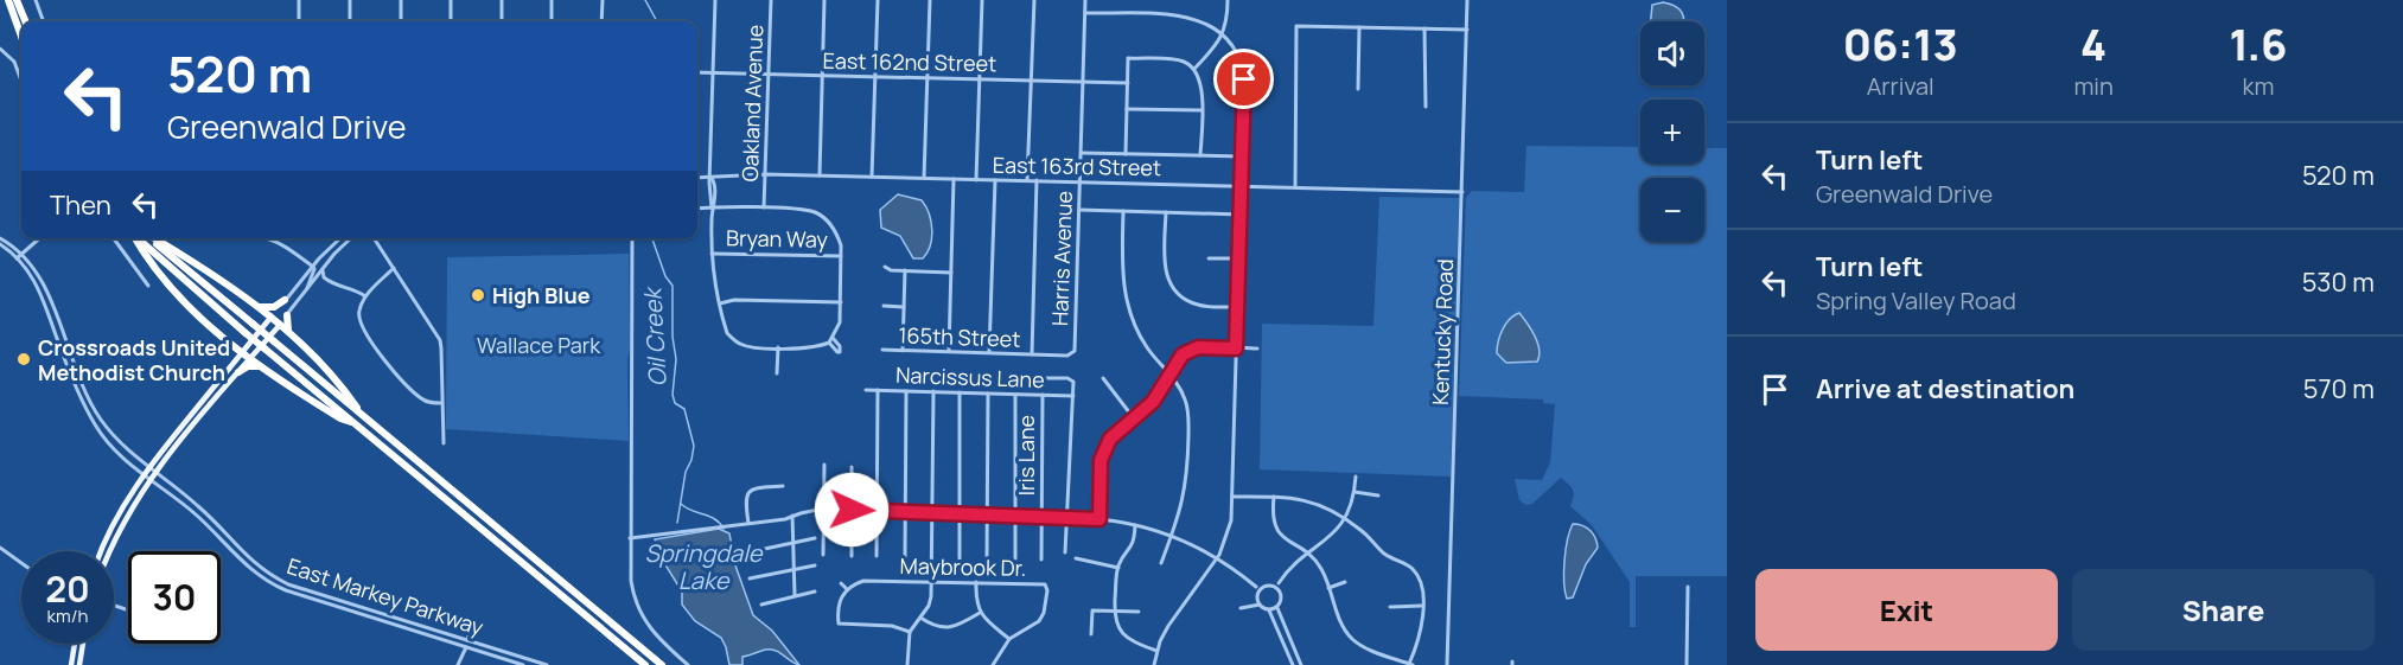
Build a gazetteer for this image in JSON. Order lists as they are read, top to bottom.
{
  "streets": {
    "street": [
      "East 162nd Street",
      "Oakland Avenue",
      "East 163rd Street",
      "Bryan Way",
      "Harris Avenue",
      "Kentucky Road",
      "165th Street",
      "Narcissus Lane",
      "Iris Lane",
      "Maybrook Dr.",
      "East Markey Parkway"
    ]
  },
  "crossings": [
    ["East 162nd Street", "Oakland Avenue"],
    ["East 162nd Street", "Harris Avenue"],
    ["Oakland Avenue", "East 163rd Street"],
    ["East 163rd Street", "Harris Avenue"],
    ["East 163rd Street", "Kentucky Road"],
    ["Harris Avenue", "165th Street"],
    ["Narcissus Lane", "Iris Lane"]
  ],
  "water": ["Oil Creek", "Springdale Lake"],
  "parks": ["Wallace Park"],
  "places": ["High Blue", "Crossroads United Methodist Church"],
  "page": {
    "eta": [
      "06:13",
      "Arrival",
      "4",
      "min",
      "1.6",
      "km"
    ],
    "map_buttons": ["+", "−"],
    "turn": ["520 m", "Greenwald Drive"],
    "list": [
      {
        "name": "Turn left",
        "note": "Greenwald Drive",
        "value": "520 m"
      },
      {
        "name": "Turn left",
        "note": "Spring Valley Road",
        "value": "530 m"
      },
      {
        "name": "Arrive at destination",
        "value": "570 m"
      }
    ],
    "then": "Then",
    "speed": "20 km/h",
    "limit": "30",
    "buttons": ["Exit", "Share"]
  }
}
